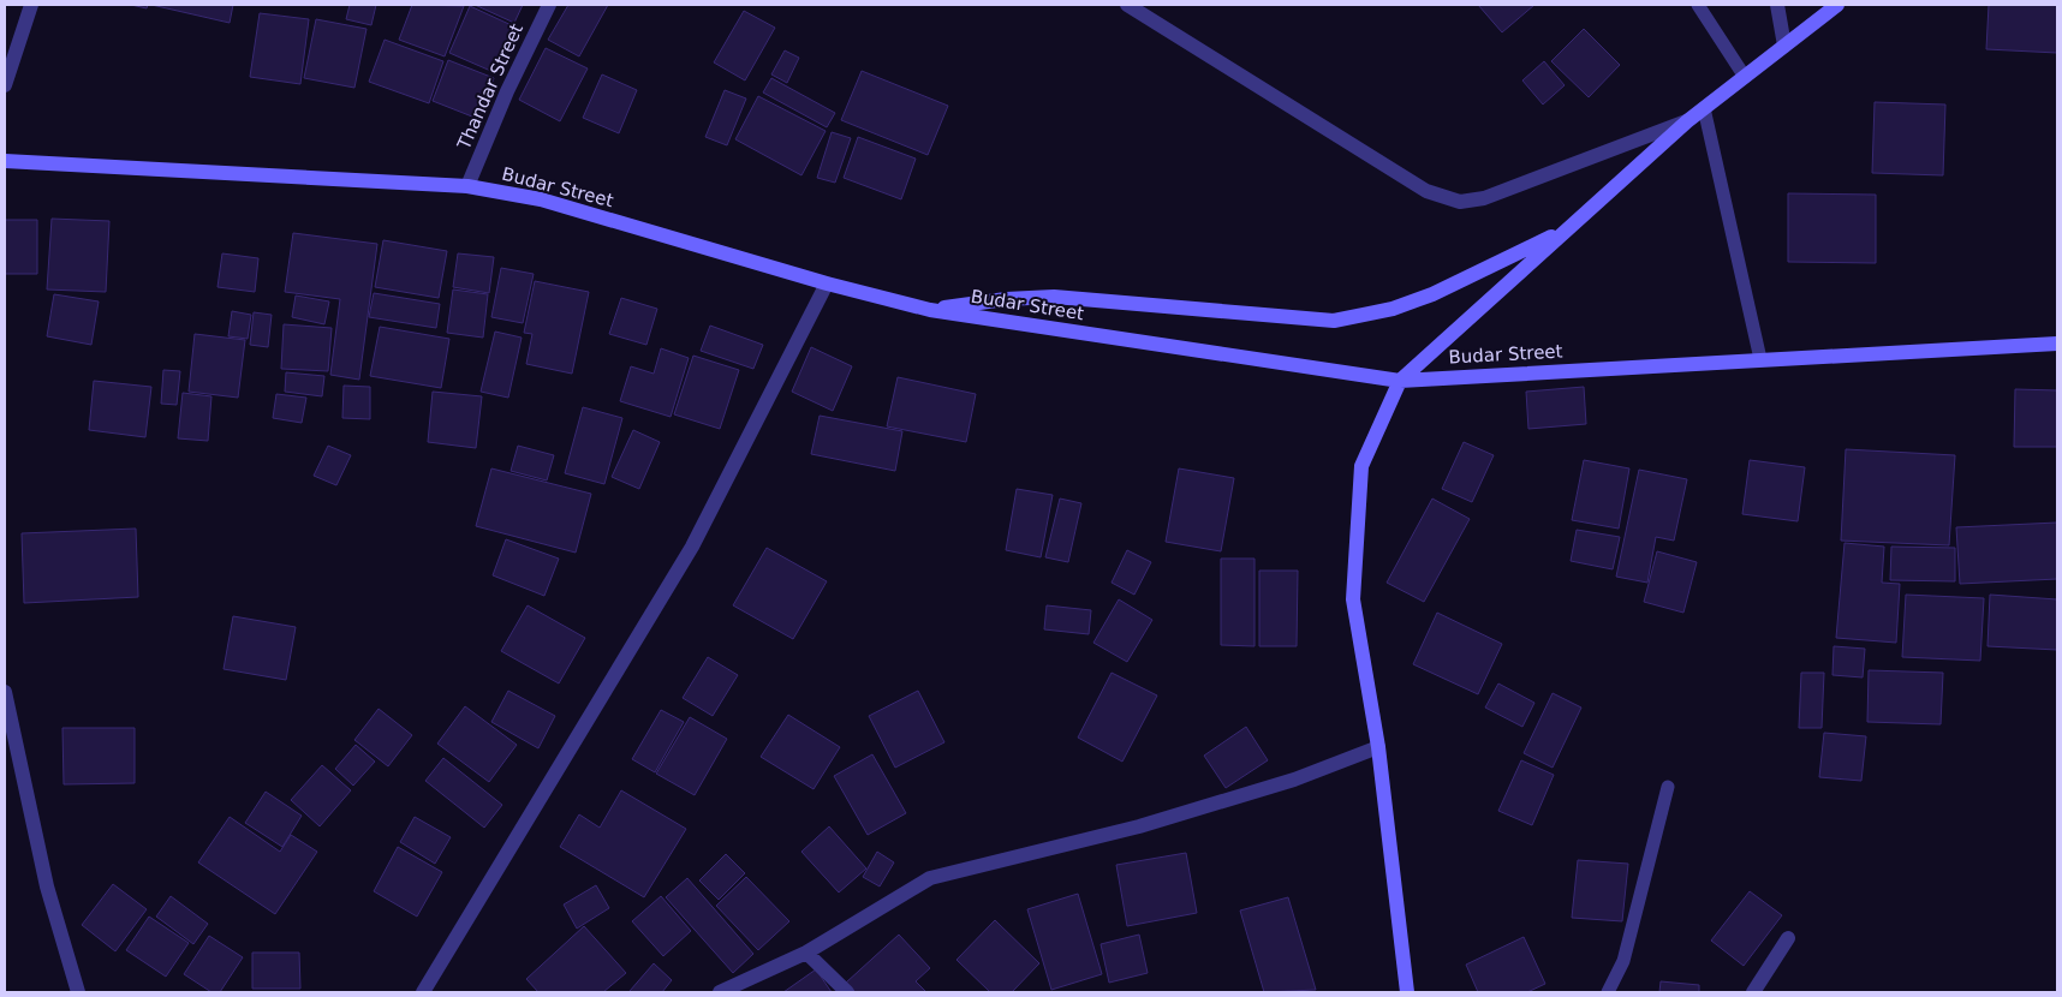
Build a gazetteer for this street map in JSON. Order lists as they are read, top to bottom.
{
  "streets": {
    "main road": ["Budar Street"],
    "street": ["Thandar Street"]
  },
  "crossings": [
    ["Thandar Street", "Budar Street"]
  ]
}
